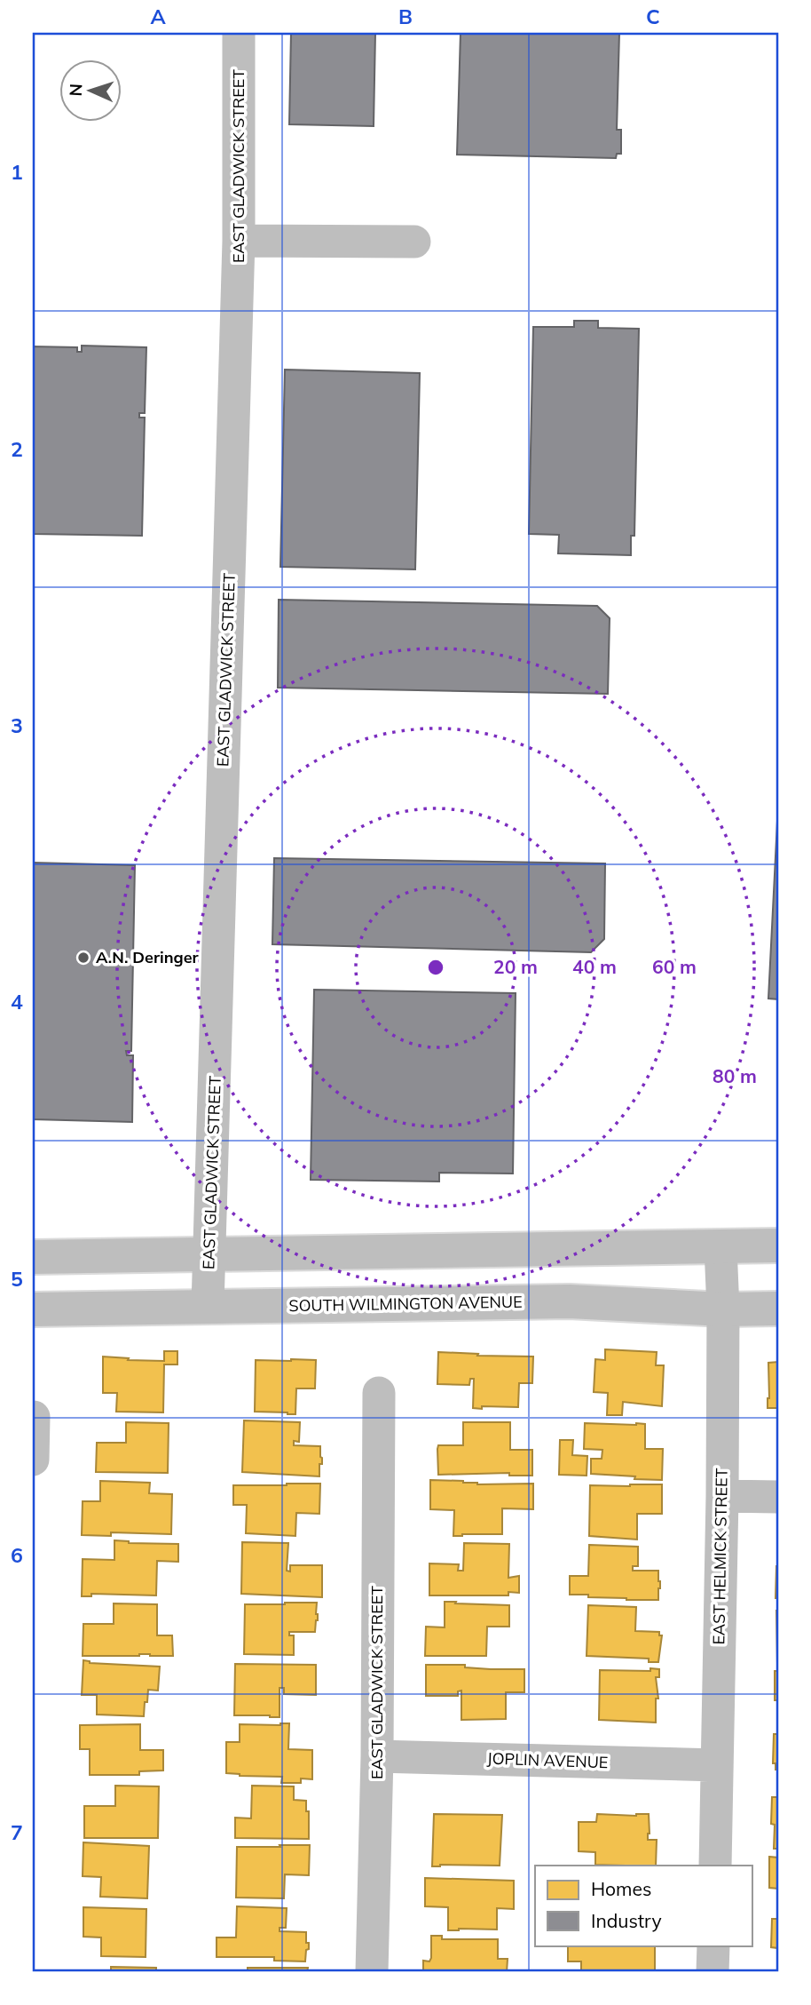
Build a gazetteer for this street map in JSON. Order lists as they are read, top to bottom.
{
  "streets": {
    "main road": ["SOUTH WILMINGTON AVENUE"],
    "street": ["EAST GLADWICK STREET", "EAST HELMICK STREET", "JOPLIN AVENUE"]
  },
  "crossings": [
    ["EAST GLADWICK STREET", "SOUTH WILMINGTON AVENUE"],
    ["EAST GLADWICK STREET", "JOPLIN AVENUE"],
    ["SOUTH WILMINGTON AVENUE", "EAST HELMICK STREET"],
    ["EAST HELMICK STREET", "JOPLIN AVENUE"]
  ],
  "places": ["A.N. Deringer"],
  "legend": ["Homes", "Industry"],
  "north": "left",
  "grid": {
    "columns": ["A", "B", "C"],
    "rows": [
      "1",
      "2",
      "3",
      "4",
      "5",
      "6",
      "7"
    ]
  },
  "rings": [
    "20 m",
    "40 m",
    "60 m",
    "80 m"
  ]
}
